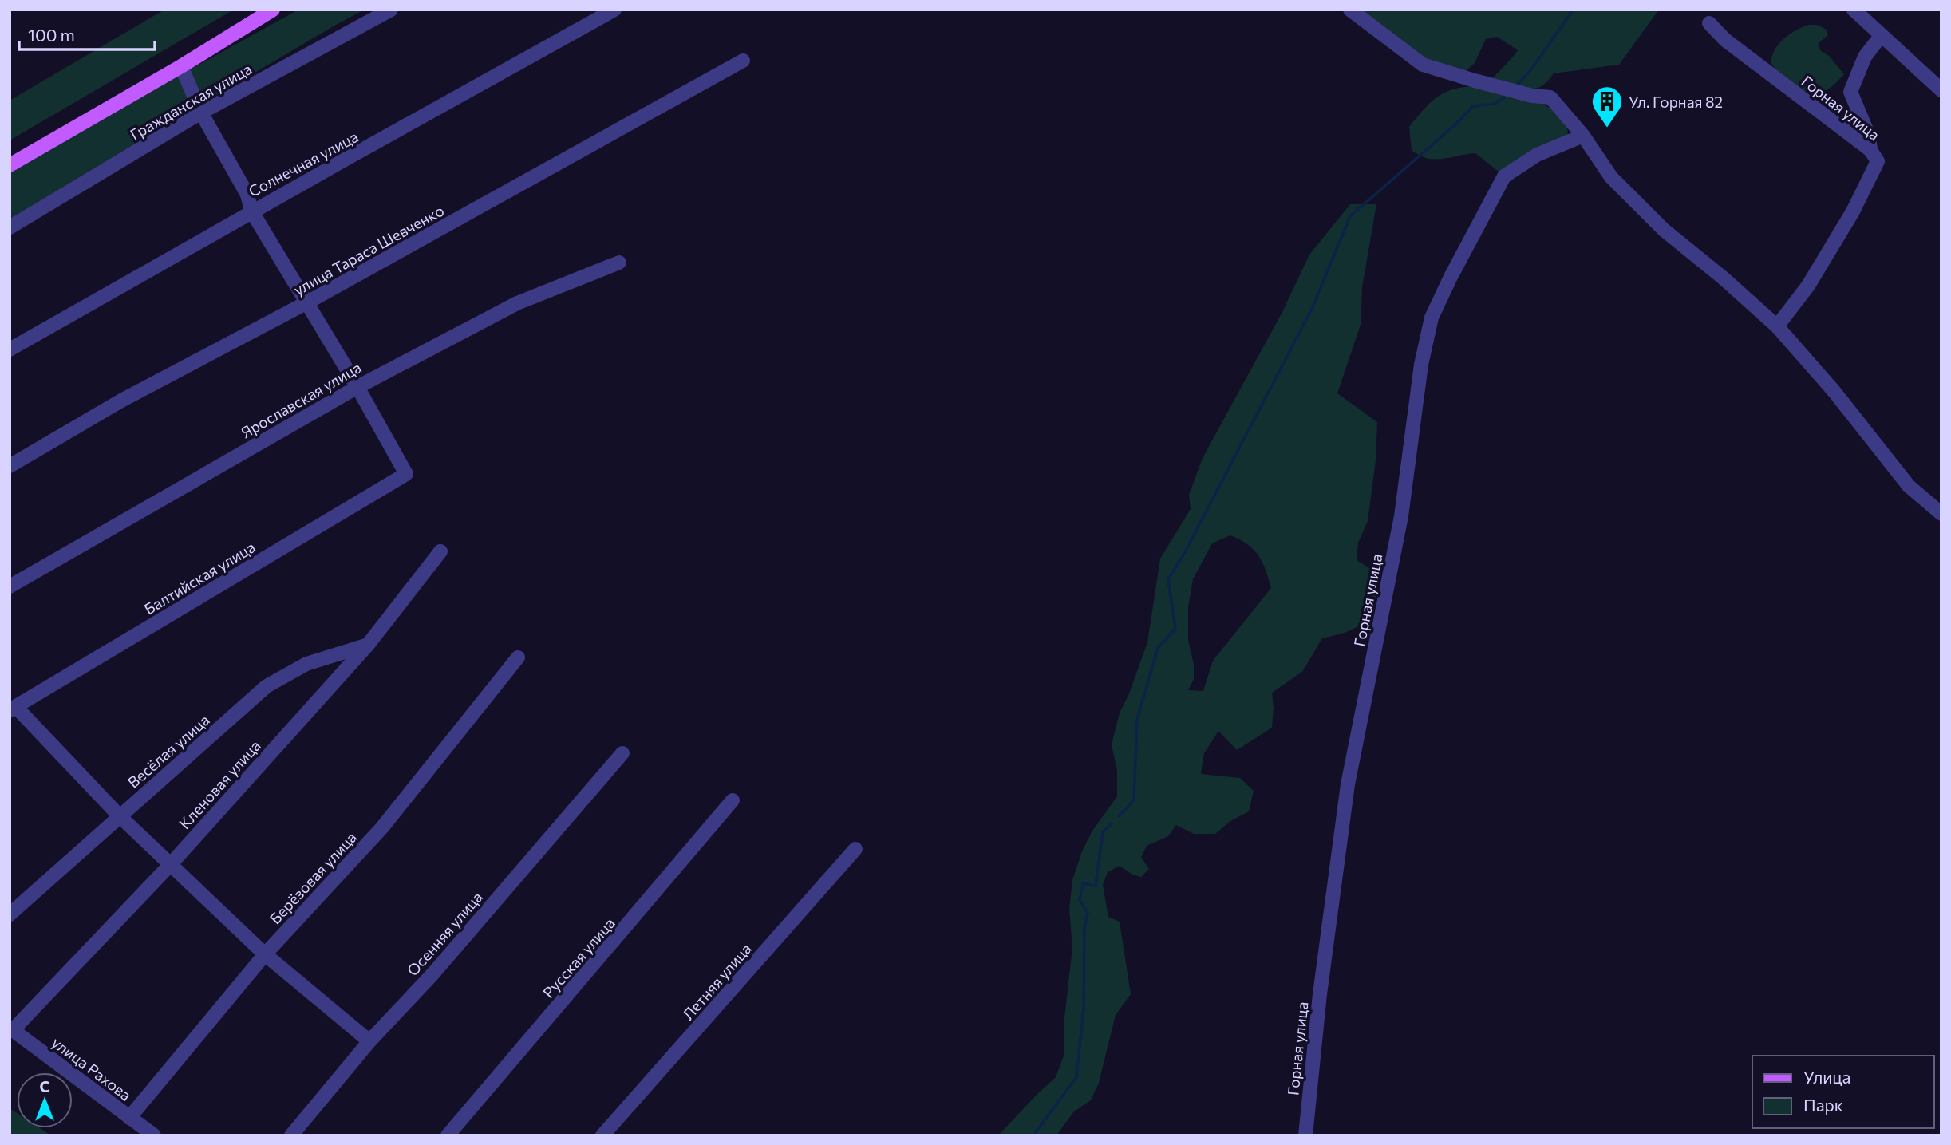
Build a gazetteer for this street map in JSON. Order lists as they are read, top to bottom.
{
  "streets": {
    "street": [
      "Гражданская улица",
      "Горная улица",
      "Солнечная улица",
      "улица Тараса Шевченко",
      "Ярославская улица",
      "Балтийская улица",
      "Весёлая улица",
      "Кленовая улица",
      "Берёзовая улица",
      "Осенняя улица",
      "Русская улица",
      "Летняя улица",
      "улица Рахова"
    ]
  },
  "crossings": [
    ["Ярославская улица", "Балтийская улица"],
    ["Весёлая улица", "Кленовая улица"],
    ["Кленовая улица", "улица Рахова"],
    ["Берёзовая улица", "улица Рахова"]
  ],
  "places": {
    "building": ["Ул. Горная 82"]
  },
  "legend": ["Улица", "Парк"],
  "scale_bar": "100 m",
  "north": "top"
}
